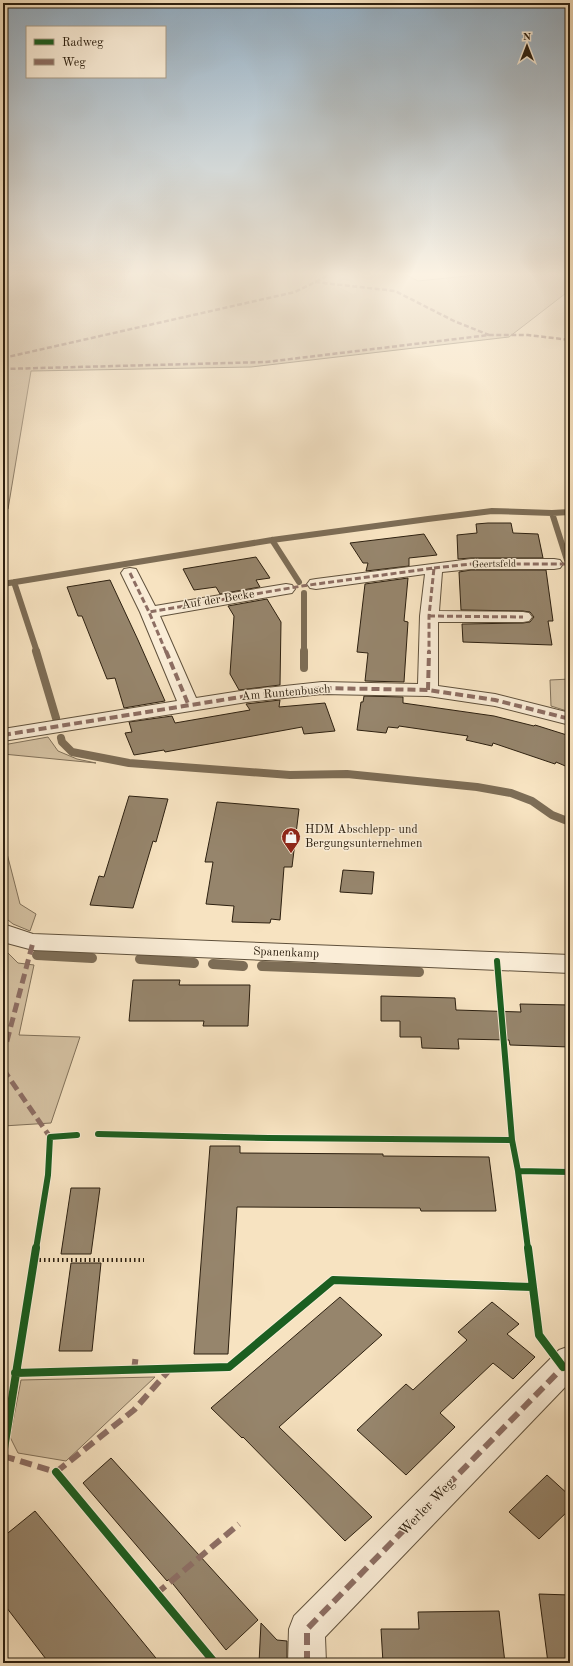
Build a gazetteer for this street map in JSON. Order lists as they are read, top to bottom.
{
  "streets": {
    "street": [
      "Geertsfeld",
      "Auf der Becke",
      "Am Runtenbusch",
      "Spanenkamp",
      "Werler Weg"
    ]
  },
  "places": {
    "shop": ["HDM Abschlepp- und Bergungsunternehmen"]
  },
  "legend": ["Radweg", "Weg"],
  "north": "top"
}
